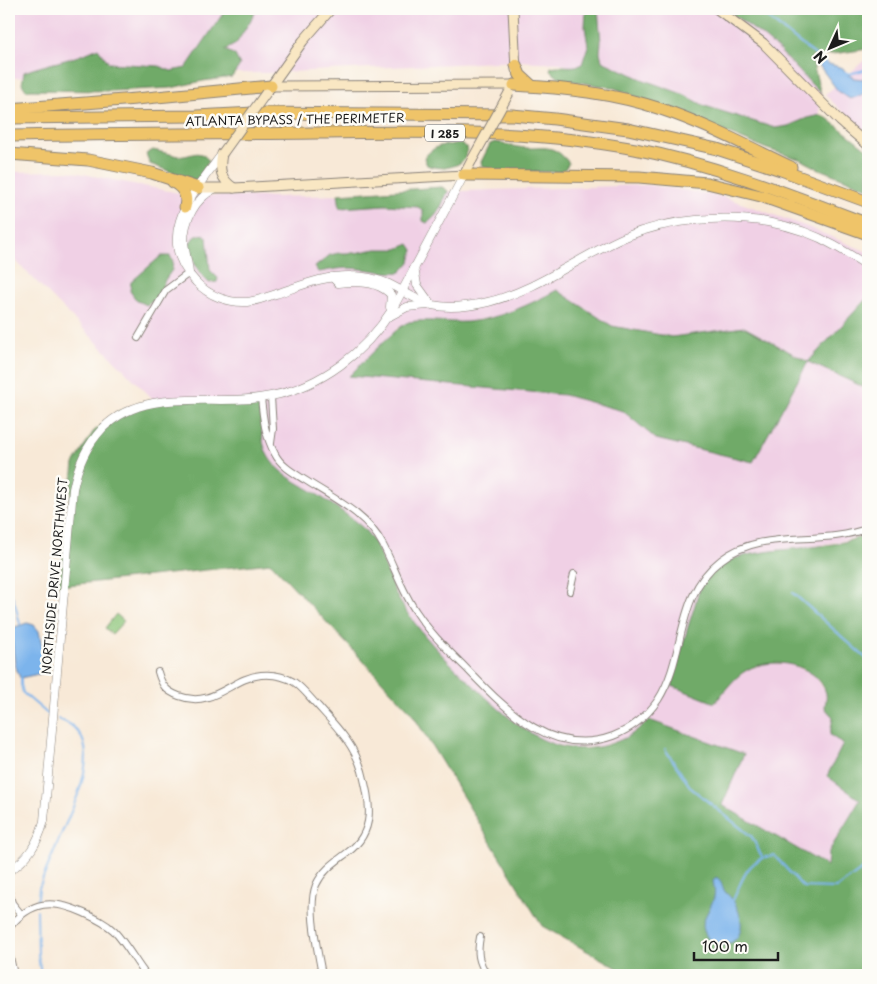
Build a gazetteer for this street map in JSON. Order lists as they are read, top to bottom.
{
  "streets": {
    "highway": ["ATLANTA BYPASS / THE PERIMETER", "I 285"],
    "main road": ["NORTHSIDE DRIVE NORTHWEST"]
  },
  "scale_bar": "100 m",
  "north": "bottom left"
}
